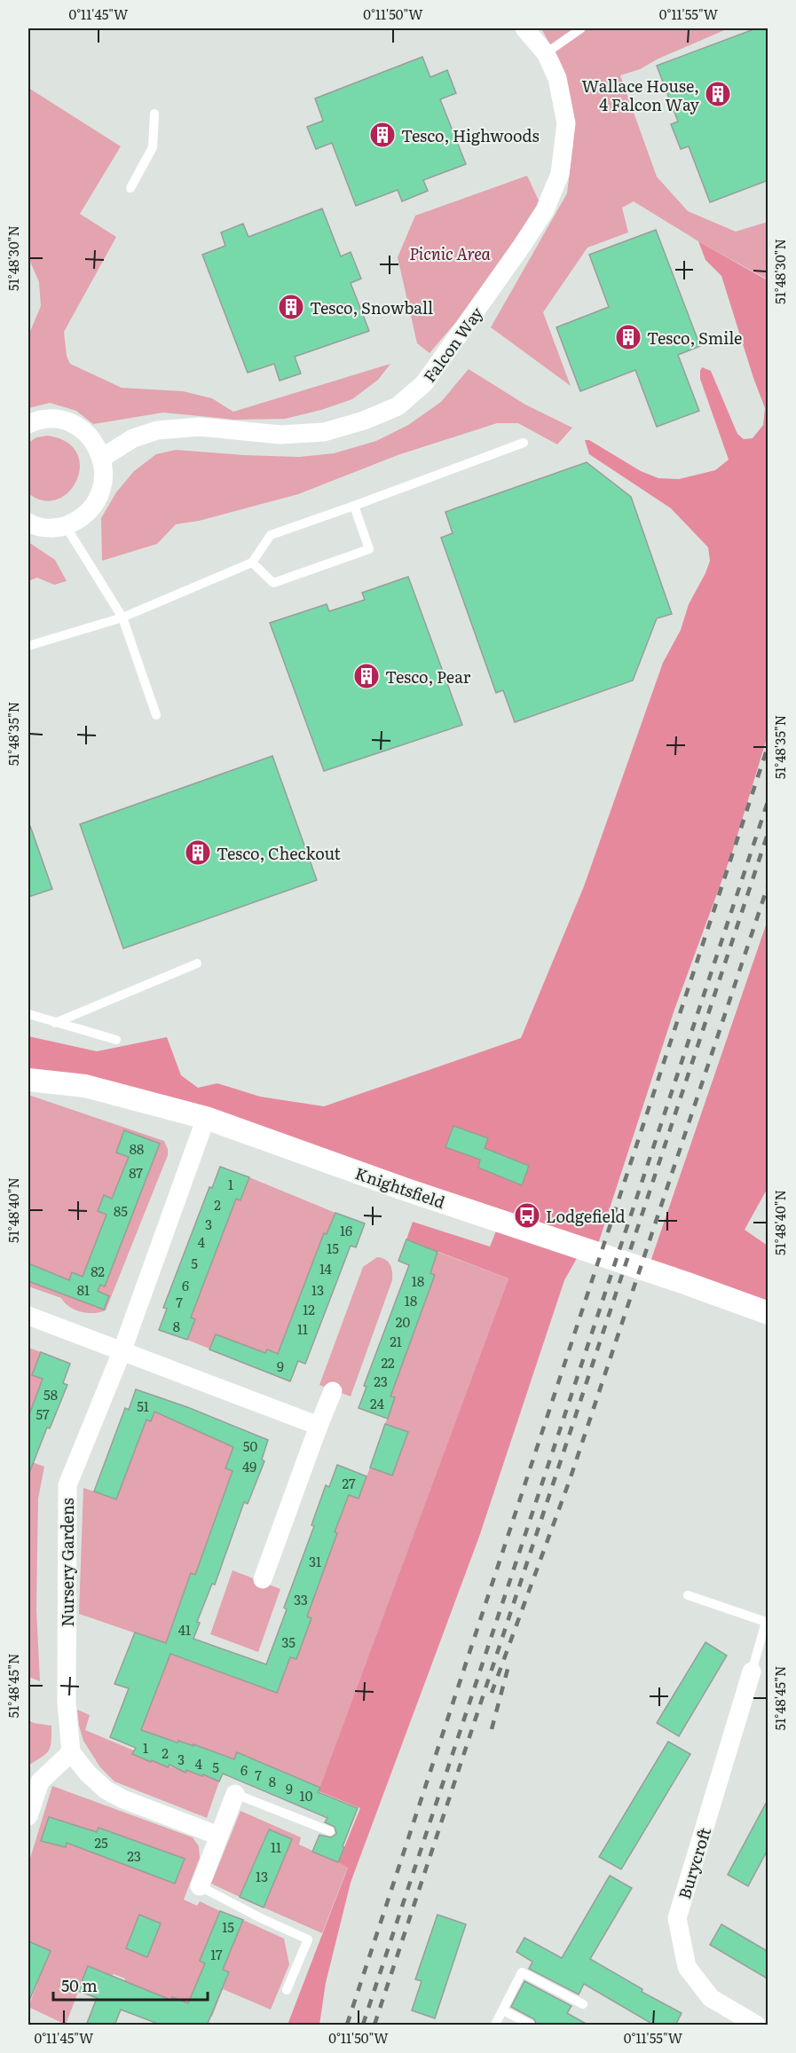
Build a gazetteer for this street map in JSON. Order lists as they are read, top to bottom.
{
  "streets": {
    "street": [
      "Falcon Way",
      "Knightsfield",
      "Nursery Gardens",
      "Burycroft"
    ]
  },
  "parks": ["Picnic Area"],
  "places": {
    "building": [
      "Wallace House, 4 Falcon Way",
      "Tesco, Highwoods",
      "Tesco, Snowball",
      "Tesco, Smile",
      "Tesco, Pear",
      "Tesco, Checkout"
    ],
    "bus stop": ["Lodgefield"]
  },
  "house_numbers": [
    "88",
    "87",
    "1",
    "2",
    "85",
    "3",
    "16",
    "4",
    "15",
    "5",
    "14",
    "82",
    "18",
    "6",
    "81",
    "13",
    "18",
    "7",
    "12",
    "20",
    "8",
    "11",
    "21",
    "22",
    "9",
    "23",
    "58",
    "24",
    "51",
    "57",
    "50",
    "49",
    "27",
    "31",
    "33",
    "41",
    "35",
    "1",
    "2",
    "3",
    "4",
    "5",
    "6",
    "7",
    "8",
    "9",
    "10",
    "25",
    "11",
    "23",
    "13",
    "15",
    "17"
  ],
  "scale_bar": "50 m",
  "coordinates": [
    "0°11'45\"W",
    "0°11'50\"W",
    "0°11'55\"W",
    "51°48'30\"N",
    "51°48'35\"N",
    "51°48'40\"N",
    "51°48'45\"N"
  ]
}
